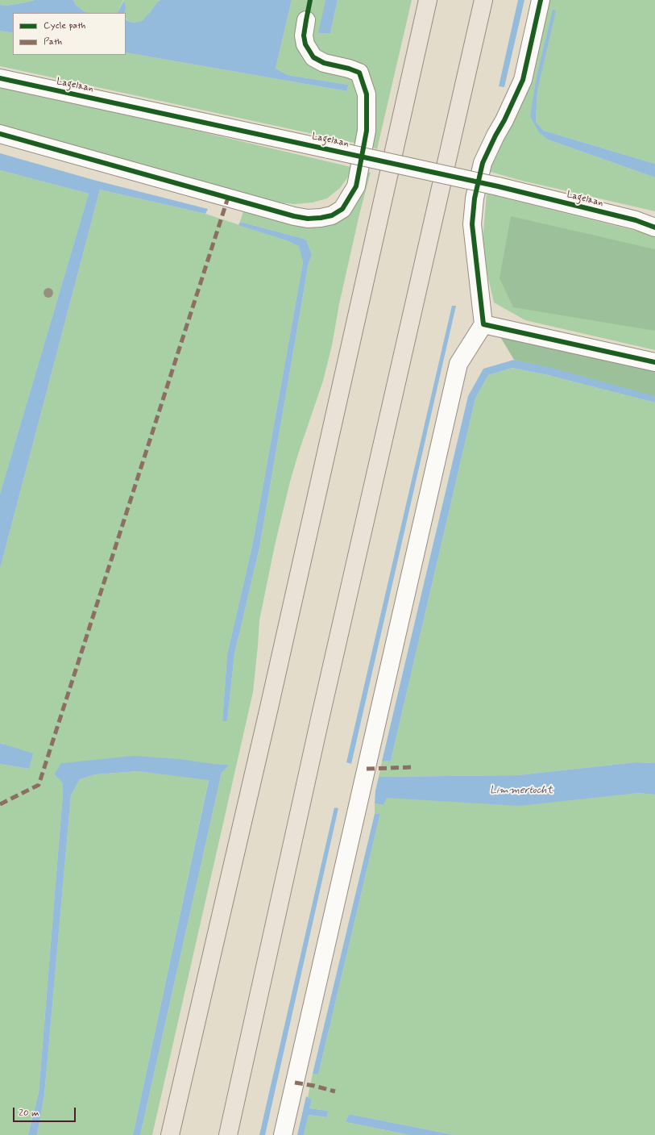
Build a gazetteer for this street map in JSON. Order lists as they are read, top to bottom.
{
  "streets": {
    "street": ["Lagelaan"]
  },
  "water": ["Limmertocht"],
  "legend": ["Cycle path", "Path"],
  "scale_bar": "20 m"
}
